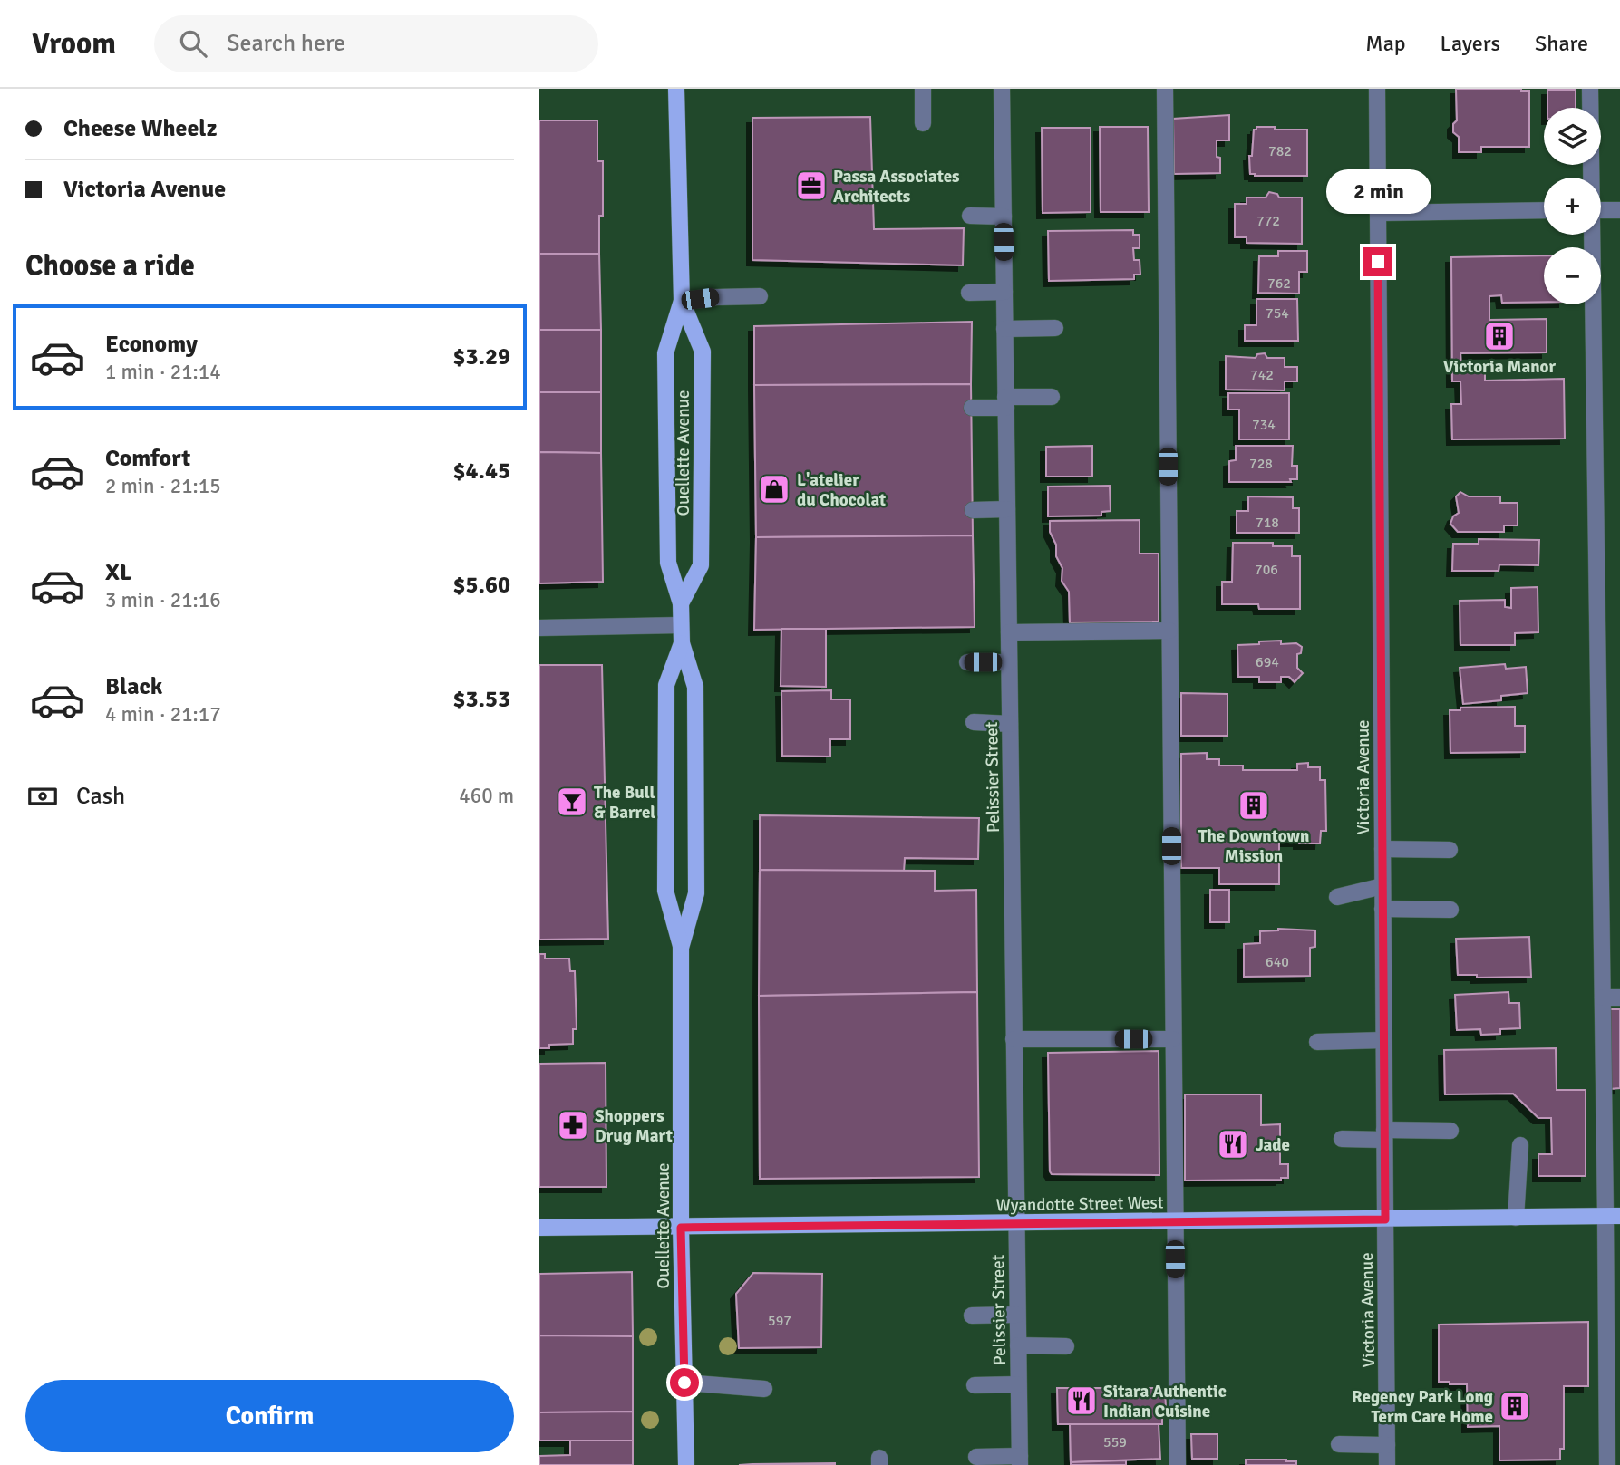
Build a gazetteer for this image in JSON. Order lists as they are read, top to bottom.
{
  "streets": {
    "main road": ["Ouellette Avenue", "Wyandotte Street West"],
    "street": ["Pelissier Street", "Victoria Avenue"]
  },
  "crossings": [
    ["Ouellette Avenue", "Wyandotte Street West"],
    ["Pelissier Street", "Wyandotte Street West"],
    ["Victoria Avenue", "Wyandotte Street West"]
  ],
  "places": {
    "office": ["Passa Associates Architects"],
    "building": ["Victoria Manor", "The Downtown Mission", "Regency Park Long Term Care Home"],
    "shop": ["L'atelier du Chocolat"],
    "bar": ["The Bull & Barrel"],
    "pharmacy": ["Shoppers Drug Mart"],
    "restaurant": ["Jade", "Sitara Authentic Indian Cuisine"]
  },
  "house_numbers": [
    "782",
    "772",
    "762",
    "754",
    "742",
    "734",
    "728",
    "718",
    "706",
    "694",
    "640",
    "597",
    "559"
  ],
  "page": {
    "header": "Vroom",
    "search": "Search here",
    "nav": ["Map", "Layers", "Share"],
    "banner": ["Cheese Wheelz", "Victoria Avenue"],
    "map_buttons": ["+", "−"],
    "bubble": "2 min",
    "heading": "Choose a ride",
    "list": [
      {
        "name": "Economy",
        "note": "1 min · 21:14",
        "value": "$3.29"
      },
      {
        "name": "Comfort",
        "note": "2 min · 21:15",
        "value": "$4.45"
      },
      {
        "name": "XL",
        "note": "3 min · 21:16",
        "value": "$5.60"
      },
      {
        "name": "Black",
        "note": "4 min · 21:17",
        "value": "$3.53"
      }
    ],
    "pay": ["Cash", "460 m"],
    "buttons": "Confirm"
  }
}
